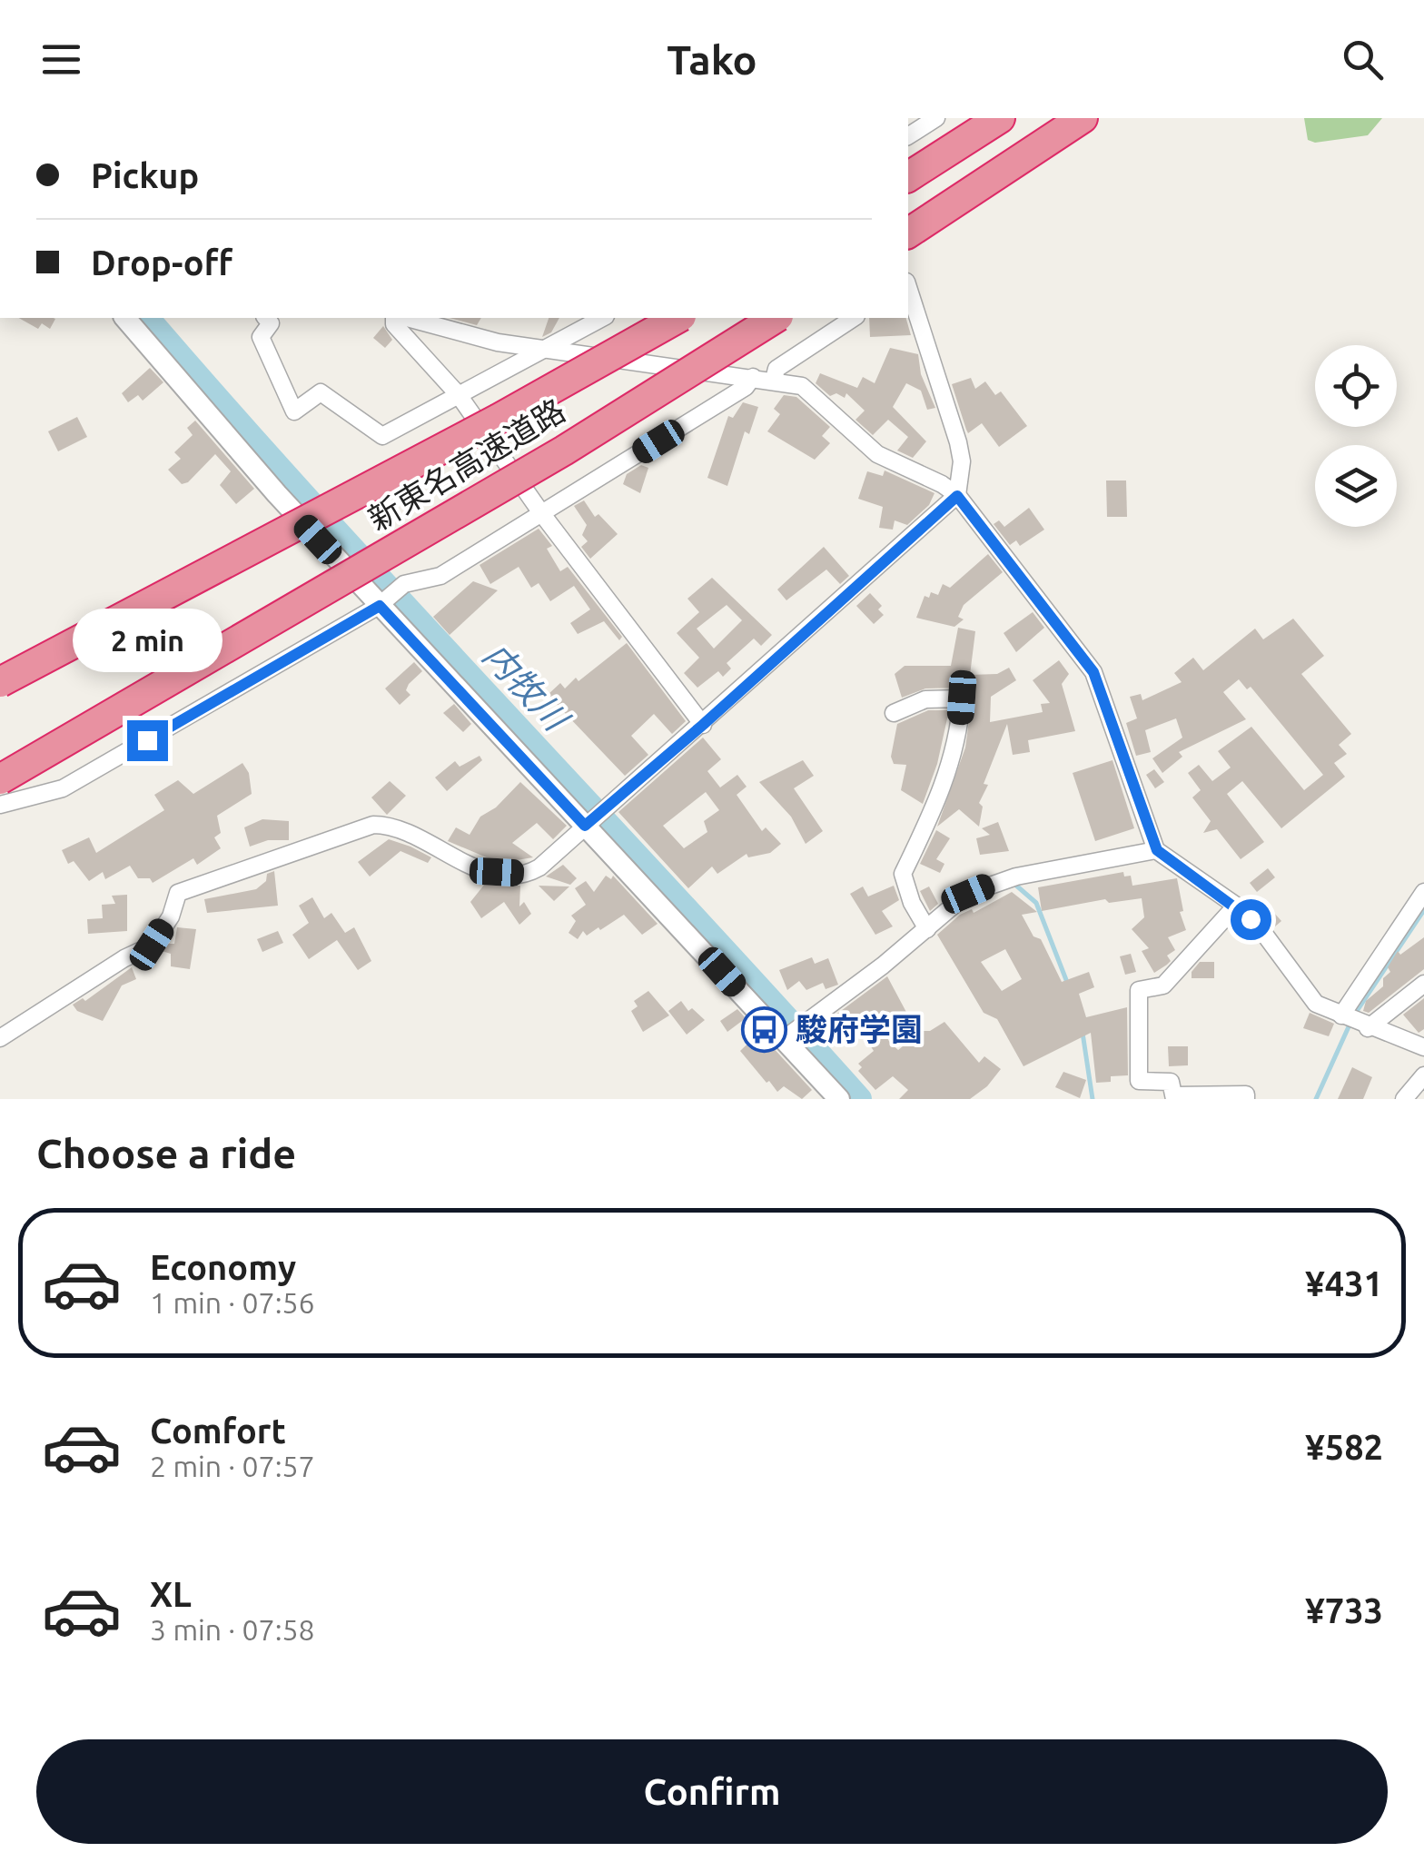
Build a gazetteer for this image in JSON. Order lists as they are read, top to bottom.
{
  "streets": {
    "highway": ["新東名高速道路"]
  },
  "water": ["内牧川"],
  "places": {
    "bus stop": ["駿府学園"]
  },
  "page": {
    "header": "Tako",
    "banner": ["Pickup", "Drop-off"],
    "bubble": "2 min",
    "heading": "Choose a ride",
    "list": [
      {
        "name": "Economy",
        "note": "1 min · 07:56",
        "value": "¥431"
      },
      {
        "name": "Comfort",
        "note": "2 min · 07:57",
        "value": "¥582"
      },
      {
        "name": "XL",
        "note": "3 min · 07:58",
        "value": "¥733"
      }
    ],
    "buttons": "Confirm"
  }
}
